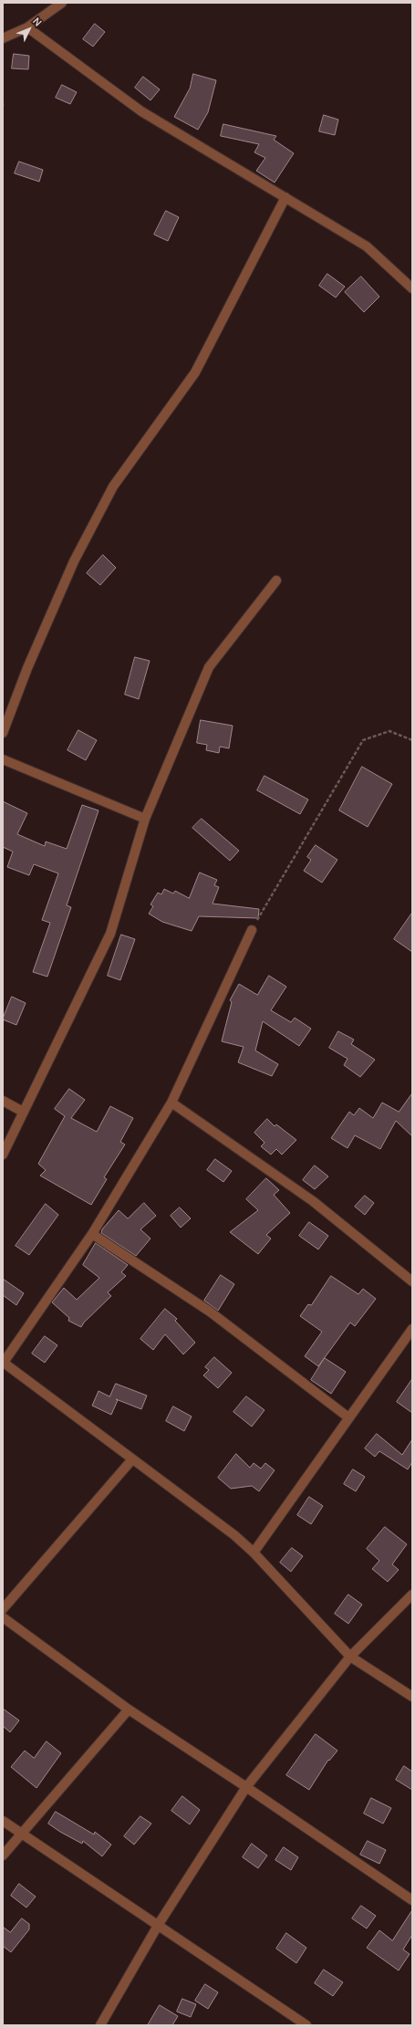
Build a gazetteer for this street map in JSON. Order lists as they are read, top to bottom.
{
  "north": "top right"
}
